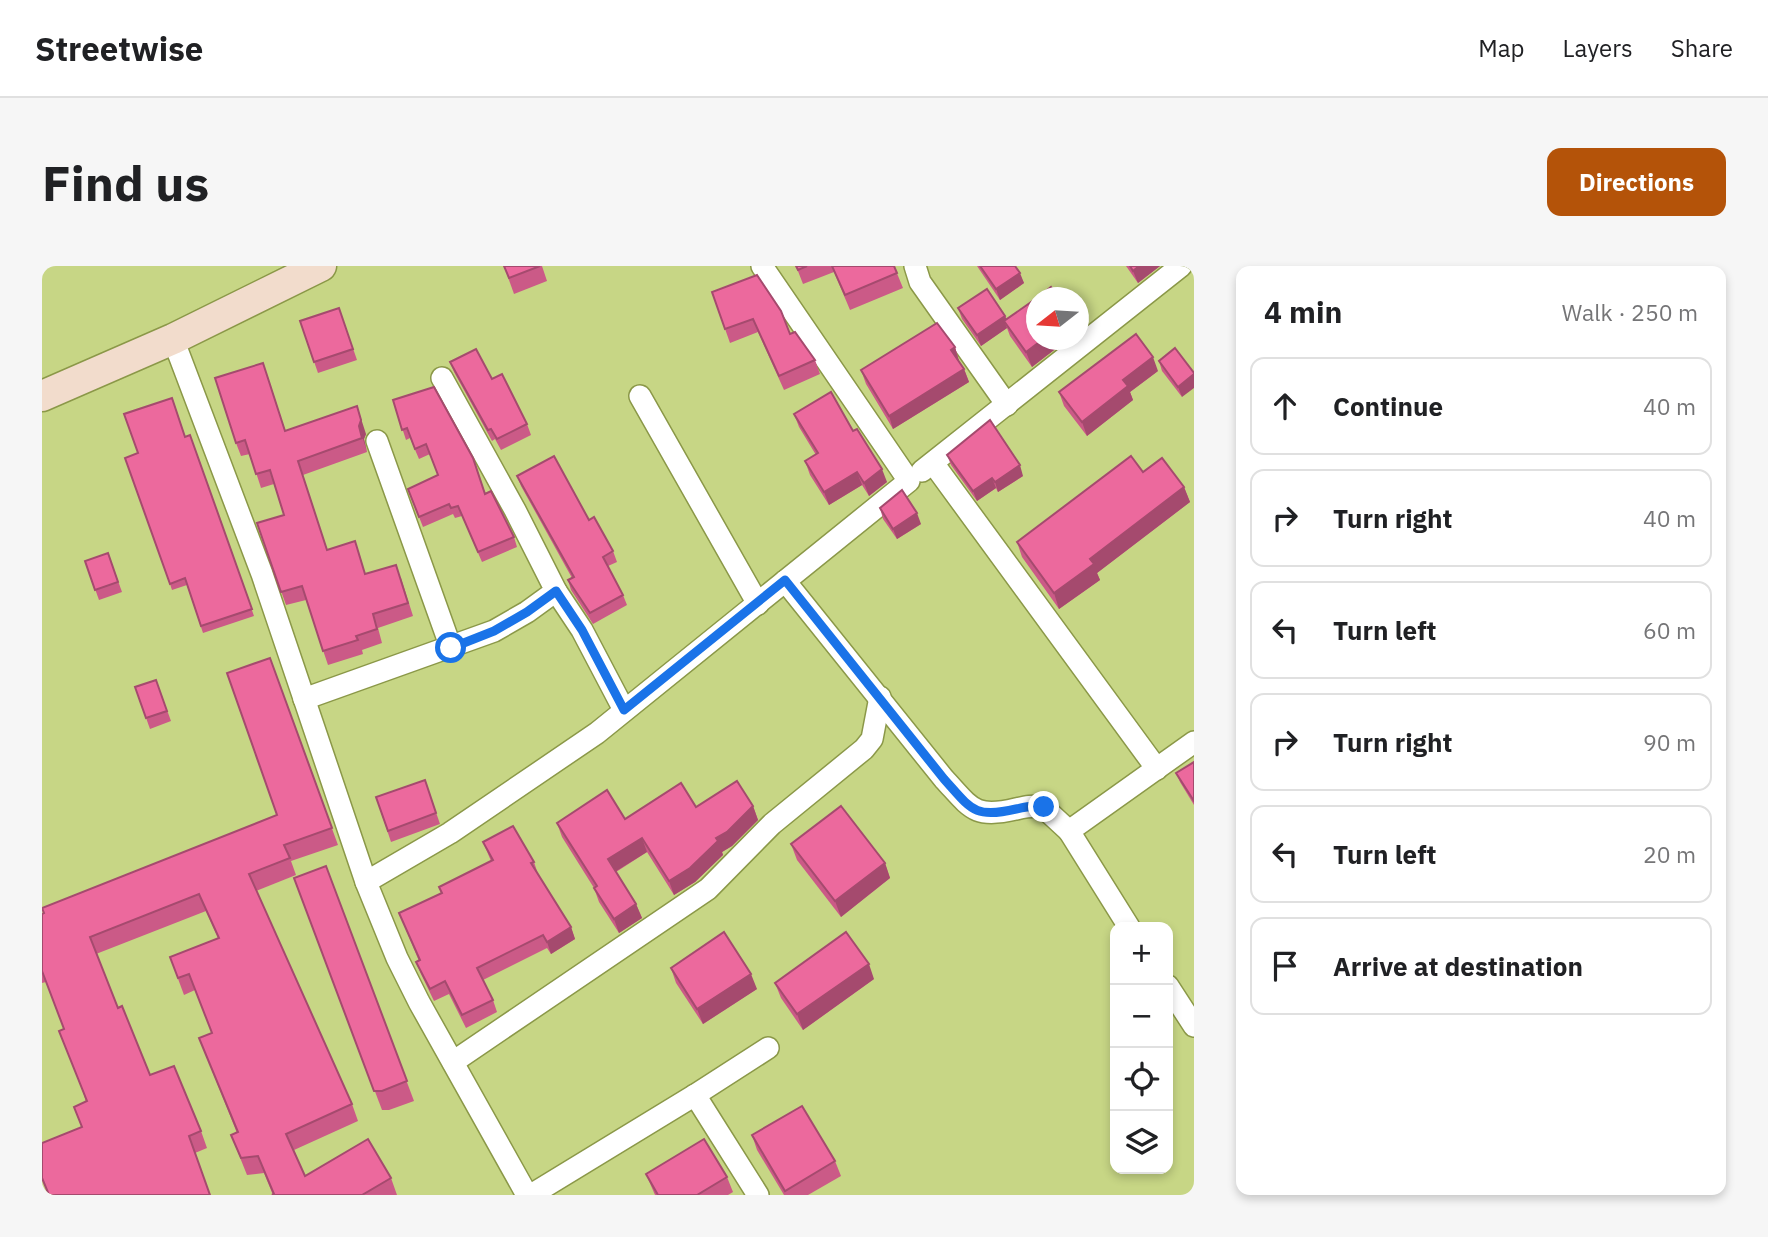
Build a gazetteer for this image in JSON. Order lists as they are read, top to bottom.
{
  "north": "left",
  "page": {
    "header": "Streetwise",
    "nav": ["Map", "Layers", "Share"],
    "buttons": "Directions",
    "title": "Find us",
    "heading": ["4 min", "Walk · 250 m"],
    "list": [
      ["Continue", "40 m"],
      ["Turn right", "40 m"],
      ["Turn left", "60 m"],
      ["Turn right", "90 m"],
      ["Turn left", "20 m"],
      "Arrive at destination"
    ],
    "map_buttons": ["+", "−"]
  }
}
